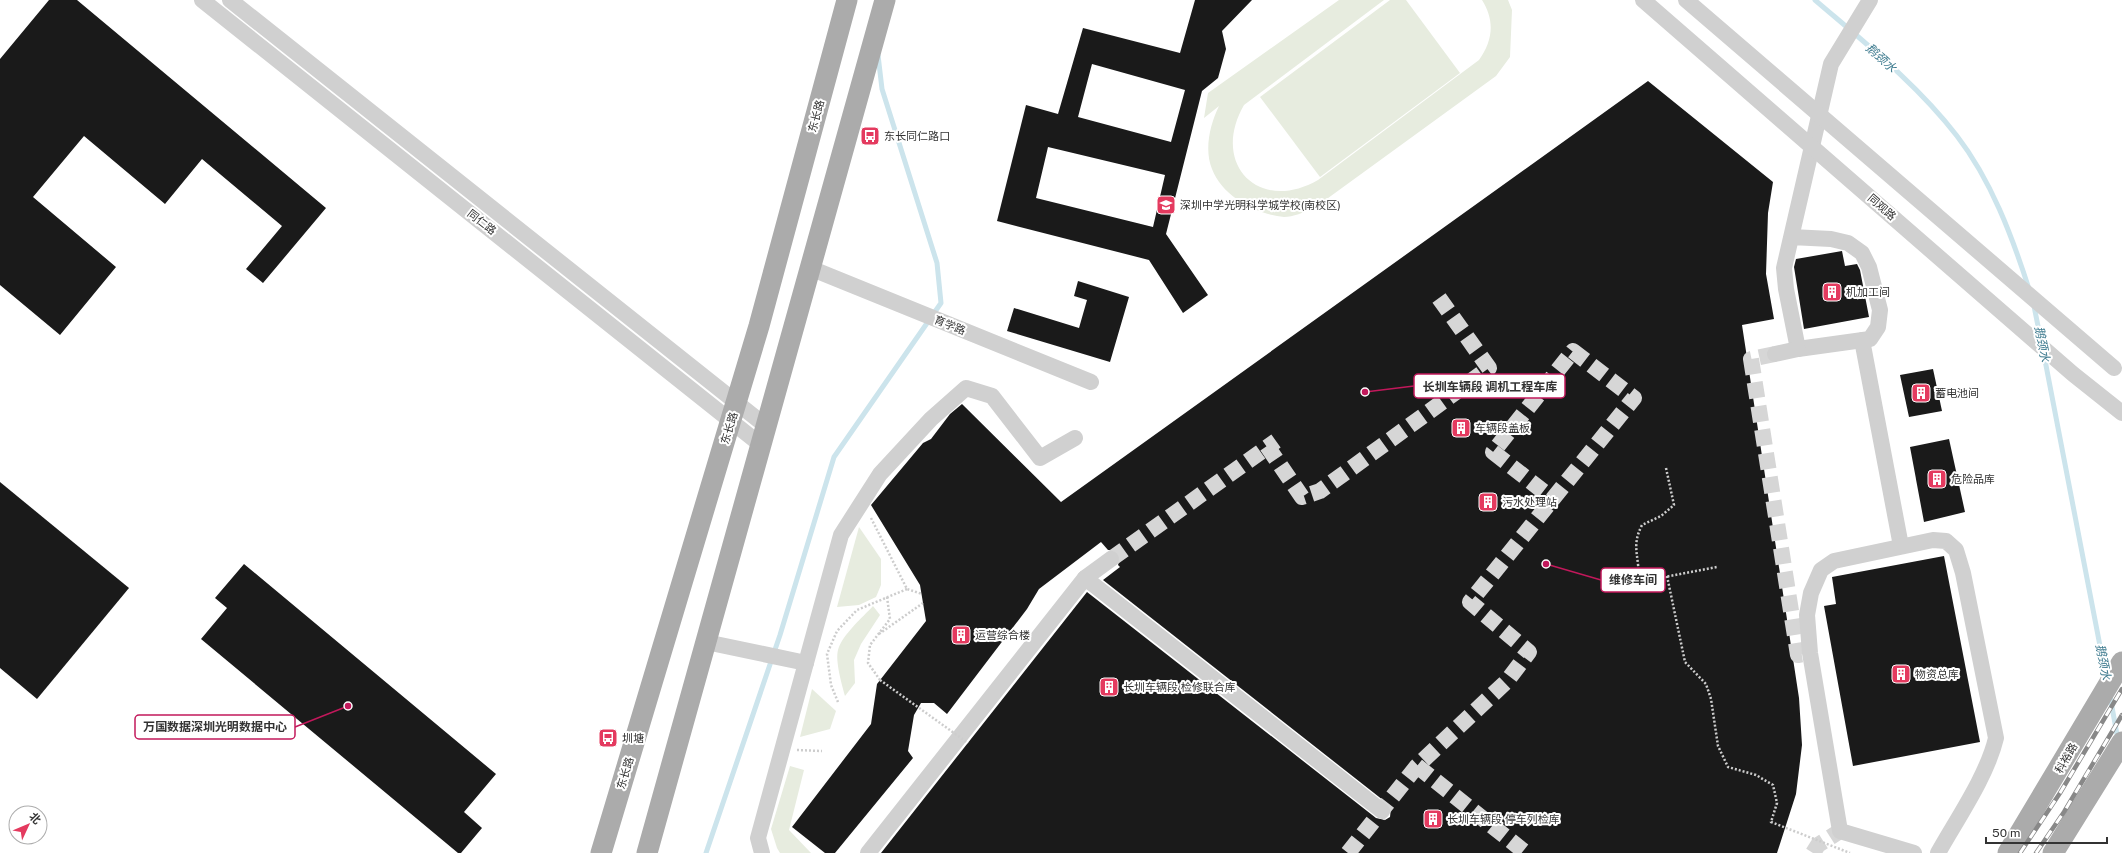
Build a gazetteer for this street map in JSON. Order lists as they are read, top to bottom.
{
  "streets": {
    "main road": ["东长路", "科裕路"],
    "street": ["同观路", "同仁路", "育学路"]
  },
  "crossings": [
    ["东长路", "同仁路"]
  ],
  "water": ["鹅颈水"],
  "places": {
    "bus stop": ["东长同仁路口", "圳塘"],
    "school or university": ["深圳中学光明科学城学校(南校区)"],
    "building": [
      "机加工间",
      "蓄电池间",
      "车辆段盖板",
      "危险品库",
      "污水处理站",
      "运营综合楼",
      "物资总库",
      "长圳车辆段 检修联合库",
      "长圳车辆段 停车列检库"
    ],
    "other": ["长圳车辆段 调机工程车库", "维修车间", "万国数据深圳光明数据中心"]
  },
  "scale_bar": "50 m",
  "north": "top right"
}
